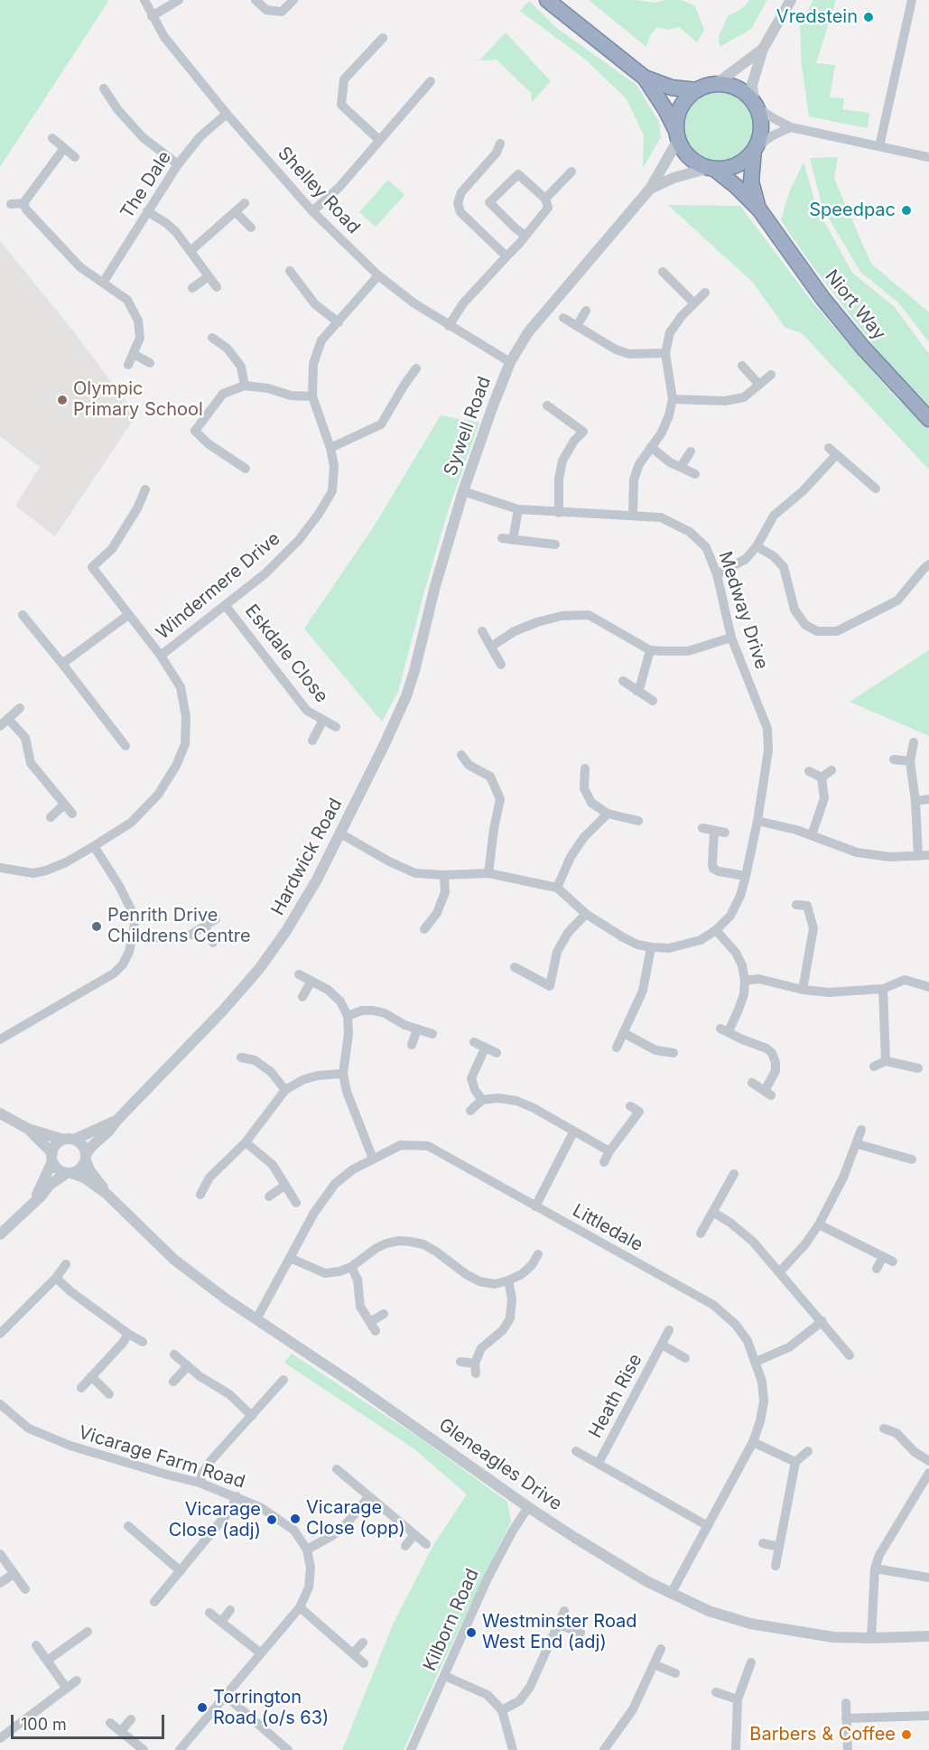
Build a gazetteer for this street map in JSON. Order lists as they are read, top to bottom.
{
  "streets": {
    "highway": ["Niort Way"],
    "street": [
      "The Dale",
      "Shelley Road",
      "Sywell Road",
      "Windermere Drive",
      "Medway Drive",
      "Eskdale Close",
      "Hardwick Road",
      "Littledale",
      "Heath Rise",
      "Vicarage Farm Road",
      "Gleneagles Drive",
      "Kilborn Road"
    ]
  },
  "crossings": [
    ["The Dale", "Shelley Road"],
    ["Shelley Road", "Sywell Road"],
    ["Shelley Road", "Windermere Drive"],
    ["Niort Way", "Sywell Road"],
    ["Sywell Road", "Medway Drive"],
    ["Sywell Road", "Hardwick Road"],
    ["Windermere Drive", "Eskdale Close"],
    ["Hardwick Road", "Gleneagles Drive"],
    ["Littledale", "Heath Rise"],
    ["Littledale", "Gleneagles Drive"],
    ["Gleneagles Drive", "Kilborn Road"]
  ],
  "places": [
    "Vredstein",
    "Speedpac",
    "Olympic Primary School",
    "Penrith Drive Childrens Centre",
    "Vicarage Close (opp)",
    "Vicarage Close (adj)",
    "Westminster Road West End (adj)",
    "Torrington Road (o/s 63)",
    "Barbers & Coffee"
  ],
  "scale_bar": "100 m"
}
